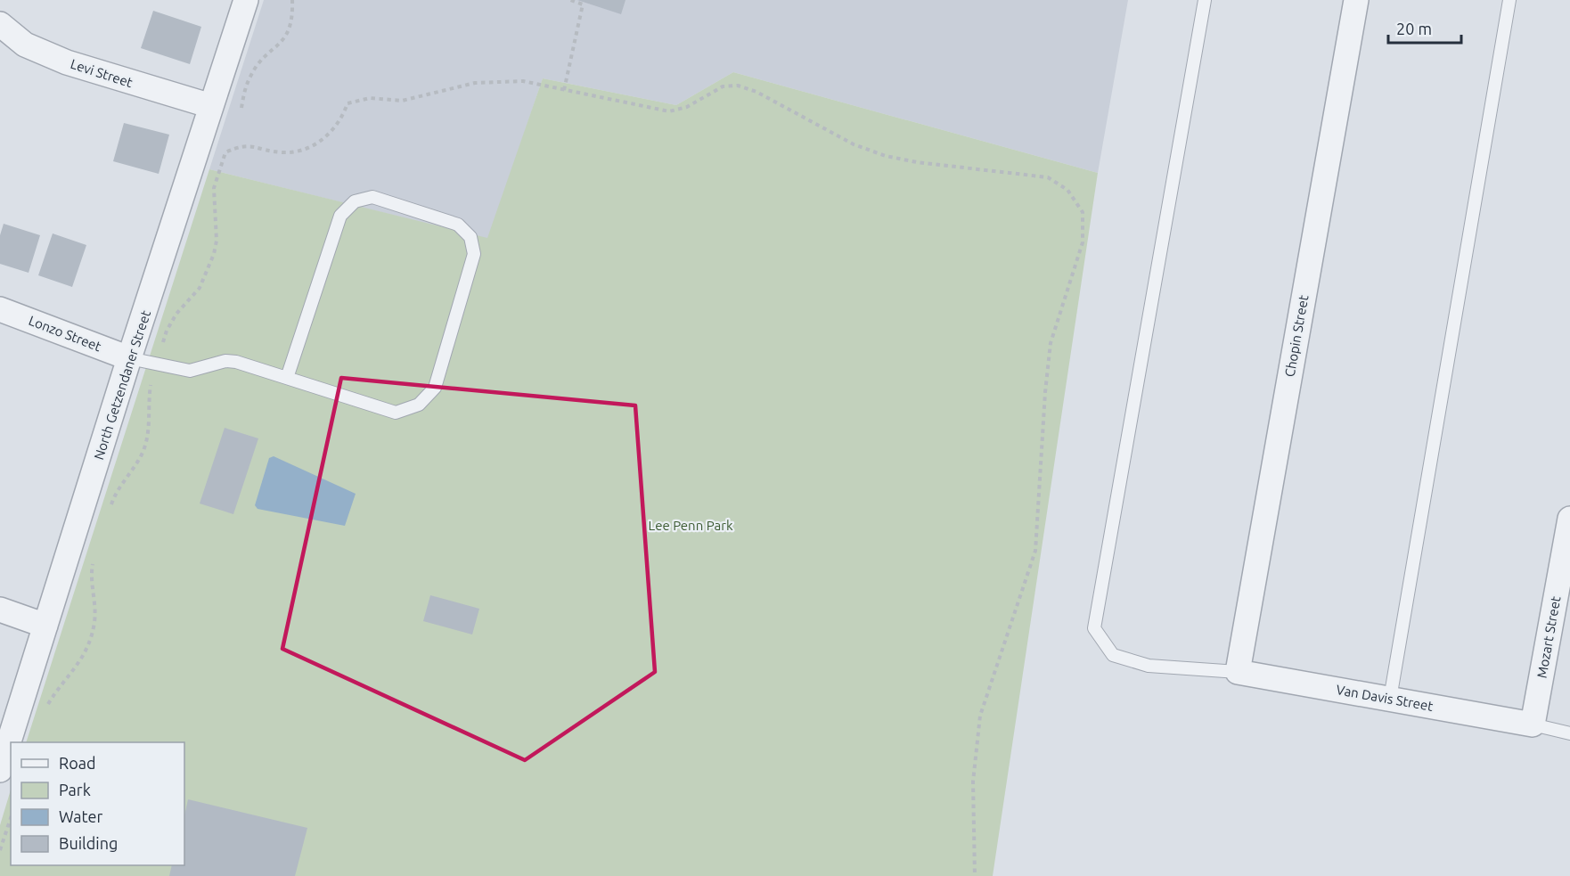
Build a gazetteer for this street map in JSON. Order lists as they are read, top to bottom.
{
  "streets": {
    "street": [
      "Levi Street",
      "Lonzo Street",
      "Chopin Street",
      "North Getzendaner Street",
      "Mozart Street",
      "Van Davis Street"
    ]
  },
  "crossings": [
    ["Levi Street", "North Getzendaner Street"],
    ["Lonzo Street", "North Getzendaner Street"],
    ["Chopin Street", "Van Davis Street"],
    ["Mozart Street", "Van Davis Street"]
  ],
  "parks": ["Lee Penn Park"],
  "legend": [
    "Road",
    "Park",
    "Water",
    "Building"
  ],
  "scale_bar": "20 m"
}
